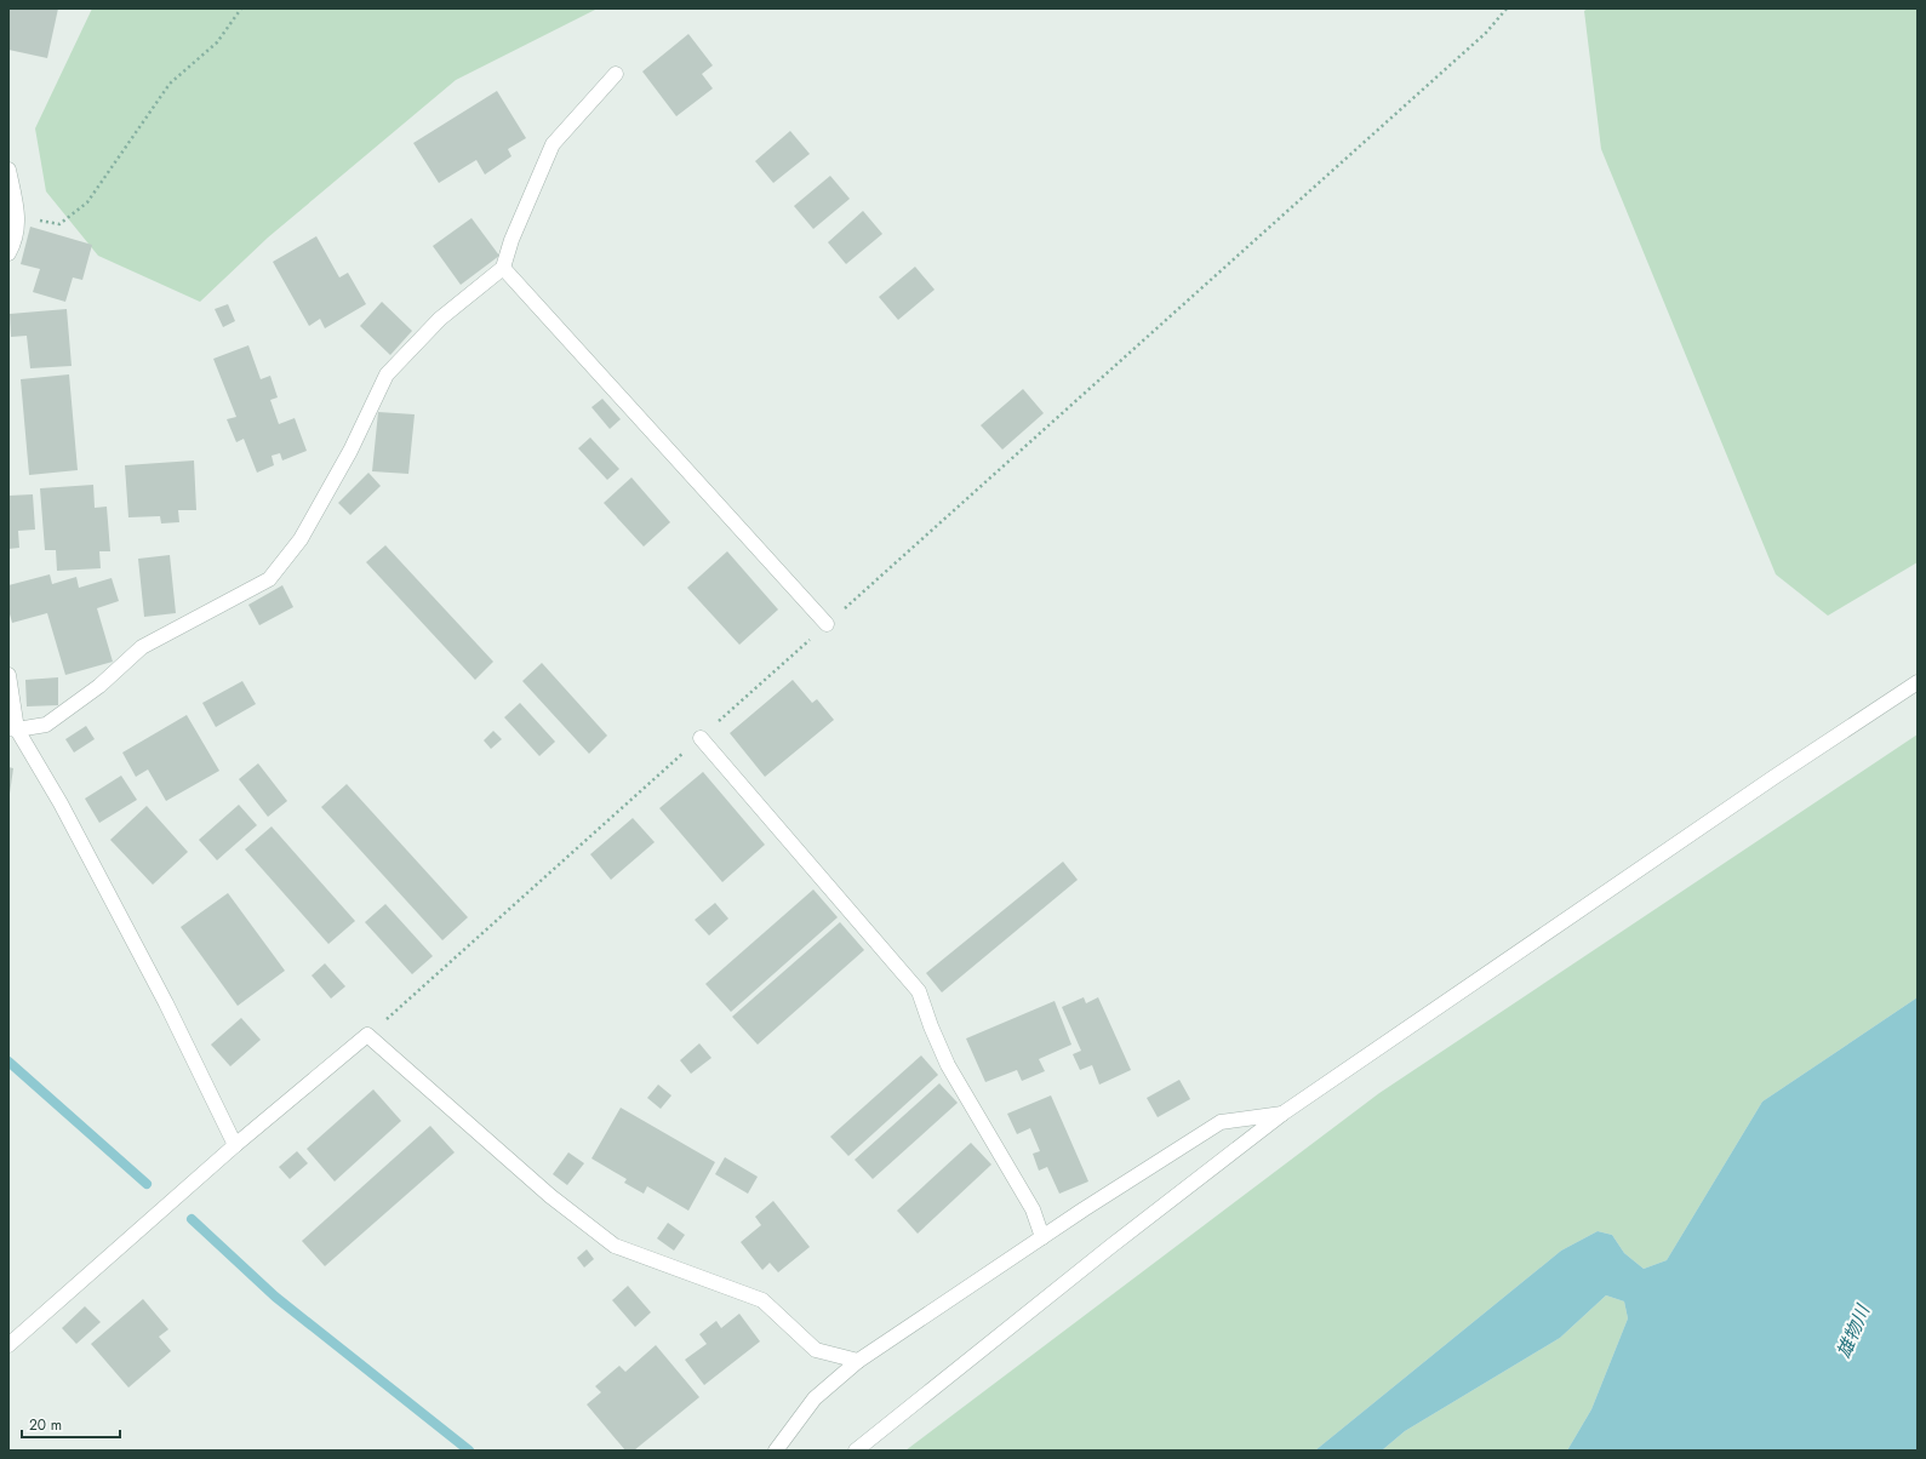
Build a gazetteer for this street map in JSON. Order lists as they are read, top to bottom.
{
  "water": ["雄物川"],
  "scale_bar": "20 m"
}
